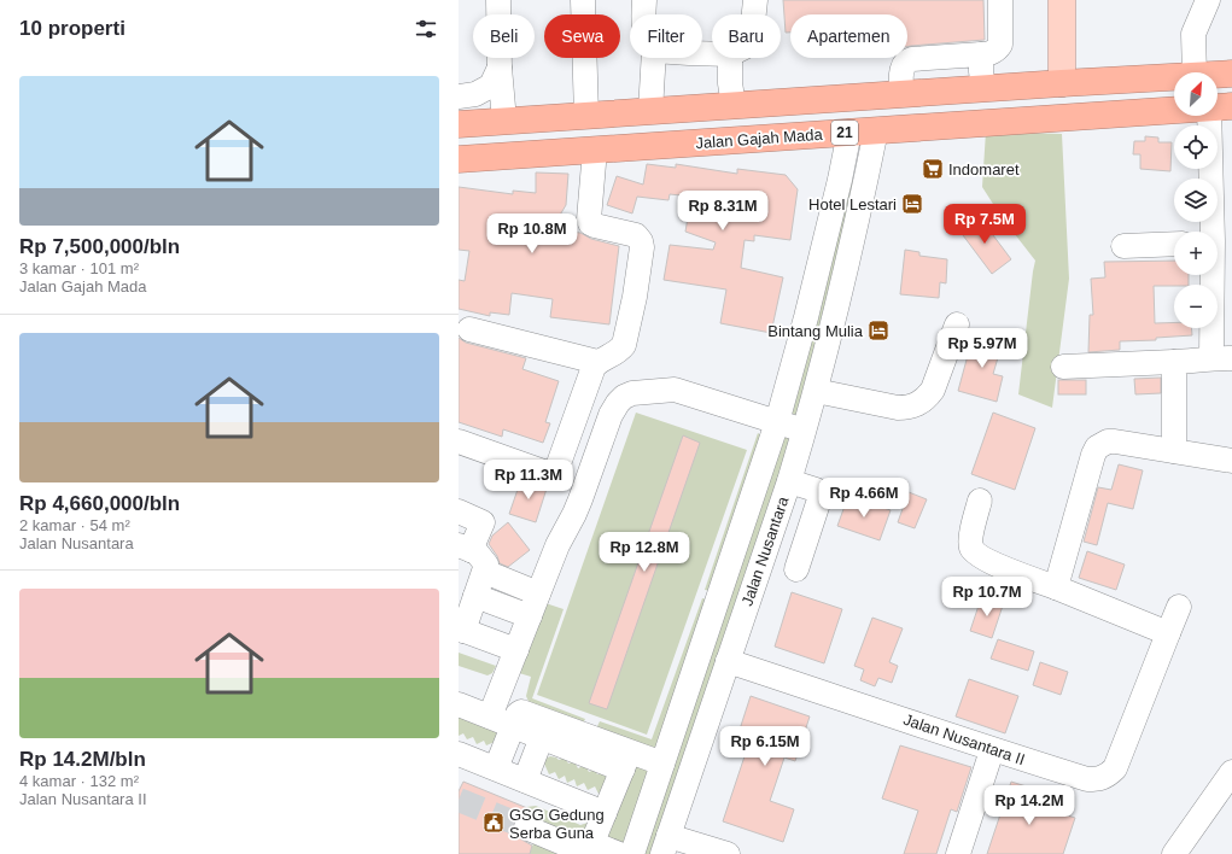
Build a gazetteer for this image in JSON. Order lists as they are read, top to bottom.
{
  "streets": {
    "highway": ["21", "Jalan Gajah Mada"],
    "street": ["Jalan Nusantara", "Jalan Nusantara II"]
  },
  "crossings": [
    ["Jalan Gajah Mada", "Jalan Nusantara"],
    ["Jalan Nusantara", "Jalan Nusantara II"]
  ],
  "places": {
    "supermarket": ["Indomaret"],
    "hotel": ["Hotel Lestari", "Bintang Mulia"],
    "public building": ["GSG Gedung Serba Guna"]
  },
  "north": "top right",
  "page": {
    "heading": "10 properti",
    "chip": [
      "Beli",
      "Sewa",
      "Filter",
      "Baru",
      "Apartemen"
    ],
    "list": [
      {
        "name": "Rp 7,500,000/bln",
        "note": "3 kamar · 101 m² · Jalan Gajah Mada"
      },
      {
        "name": "Rp 4,660,000/bln",
        "note": "2 kamar · 54 m² · Jalan Nusantara"
      },
      {
        "name": "Rp 14.2M/bln",
        "note": "4 kamar · 132 m² · Jalan Nusantara II"
      }
    ],
    "map_buttons": ["+", "−"],
    "price": [
      "Rp 8.31M",
      "Rp 7.5M",
      "Rp 10.8M",
      "Rp 5.97M",
      "Rp 11.3M",
      "Rp 4.66M",
      "Rp 12.8M",
      "Rp 10.7M",
      "Rp 6.15M",
      "Rp 14.2M"
    ]
  }
}
